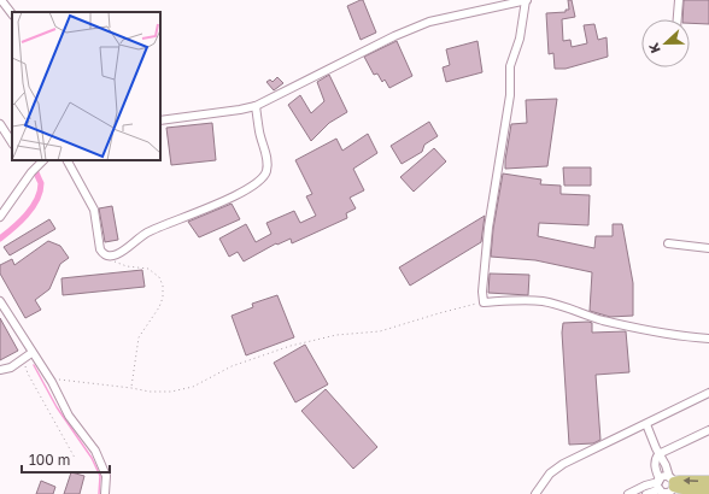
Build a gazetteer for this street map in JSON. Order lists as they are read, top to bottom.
{
  "scale_bar": "100 m",
  "north": "left"
}
